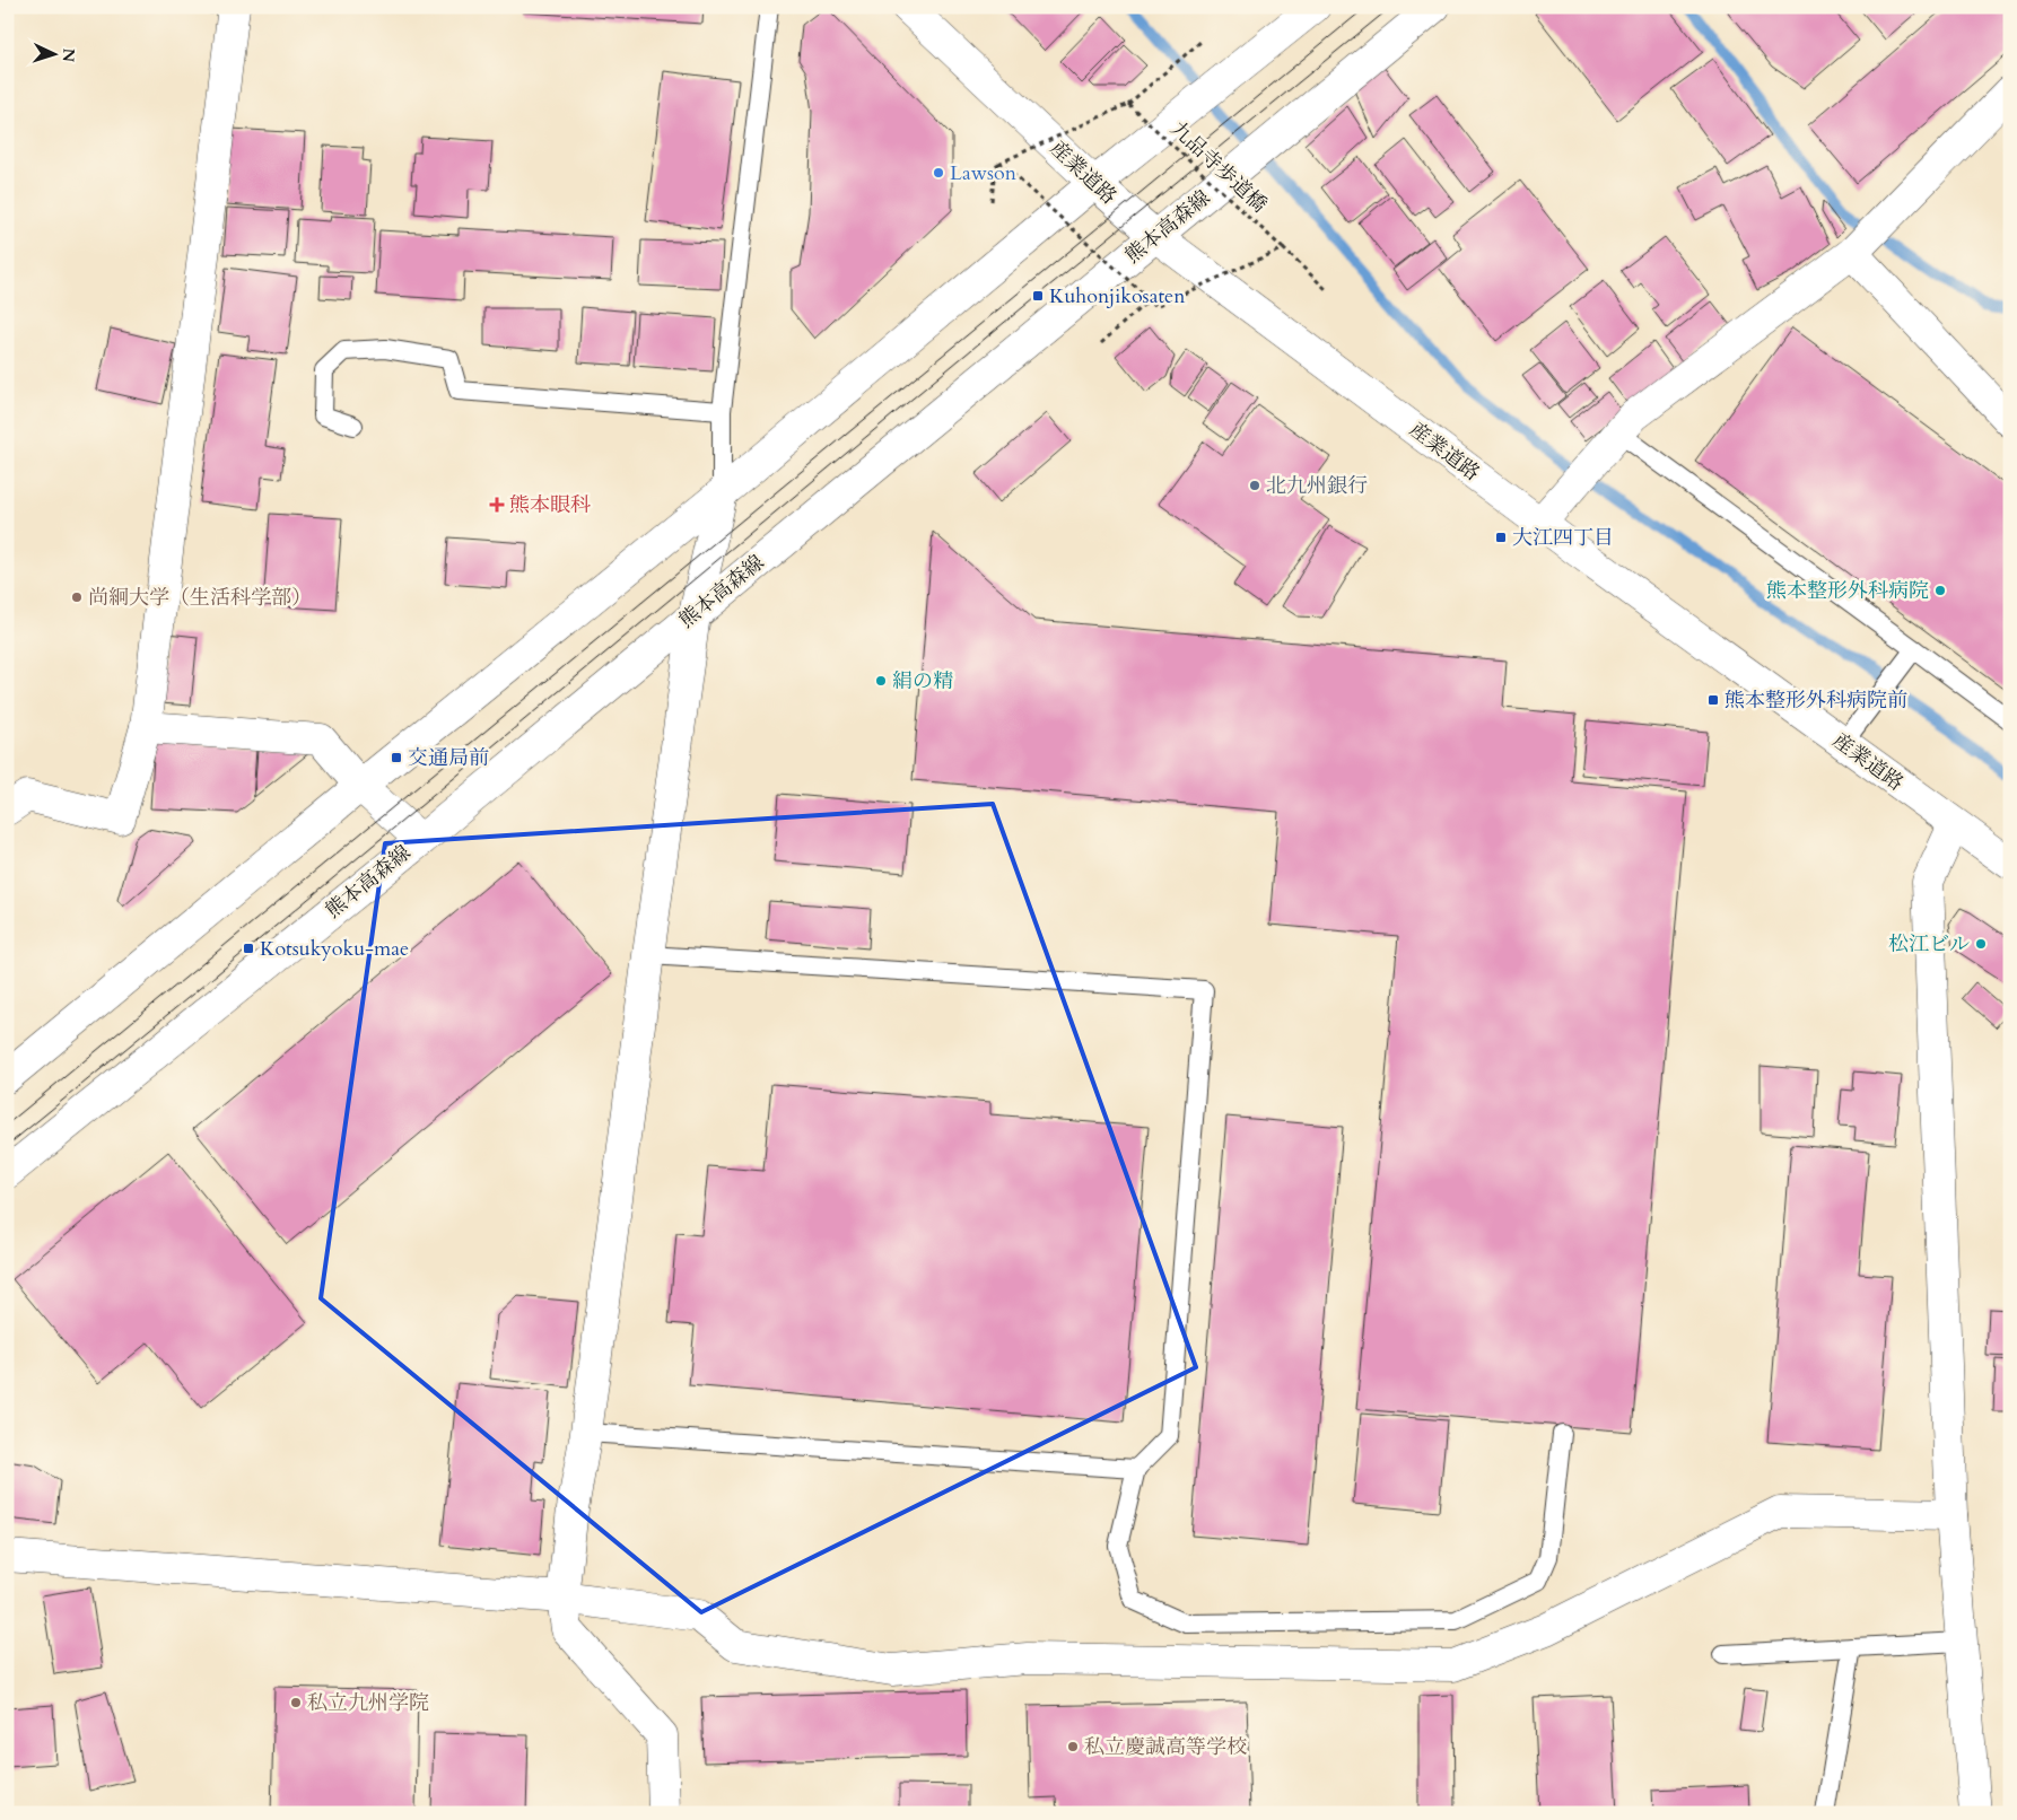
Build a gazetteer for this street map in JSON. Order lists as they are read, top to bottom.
{
  "streets": {
    "street": ["産業道路", "熊本高森線"],
    "path": ["九品寺歩道橋"]
  },
  "crossings": [
    ["産業道路", "熊本高森線"]
  ],
  "places": {
    "other": [
      "Lawson",
      "北九州銀行",
      "熊本整形外科病院",
      "尚絅大学（生活科学部）",
      "絹の精",
      "松江ビル",
      "私立九州学院",
      "私立慶誠高等学校"
    ],
    "transit": [
      "Kuhonjikosaten",
      "大江四丁目",
      "熊本整形外科病院前",
      "交通局前",
      "Kotsukyoku-mae"
    ],
    "health": ["熊本眼科"]
  },
  "north": "right"
}
